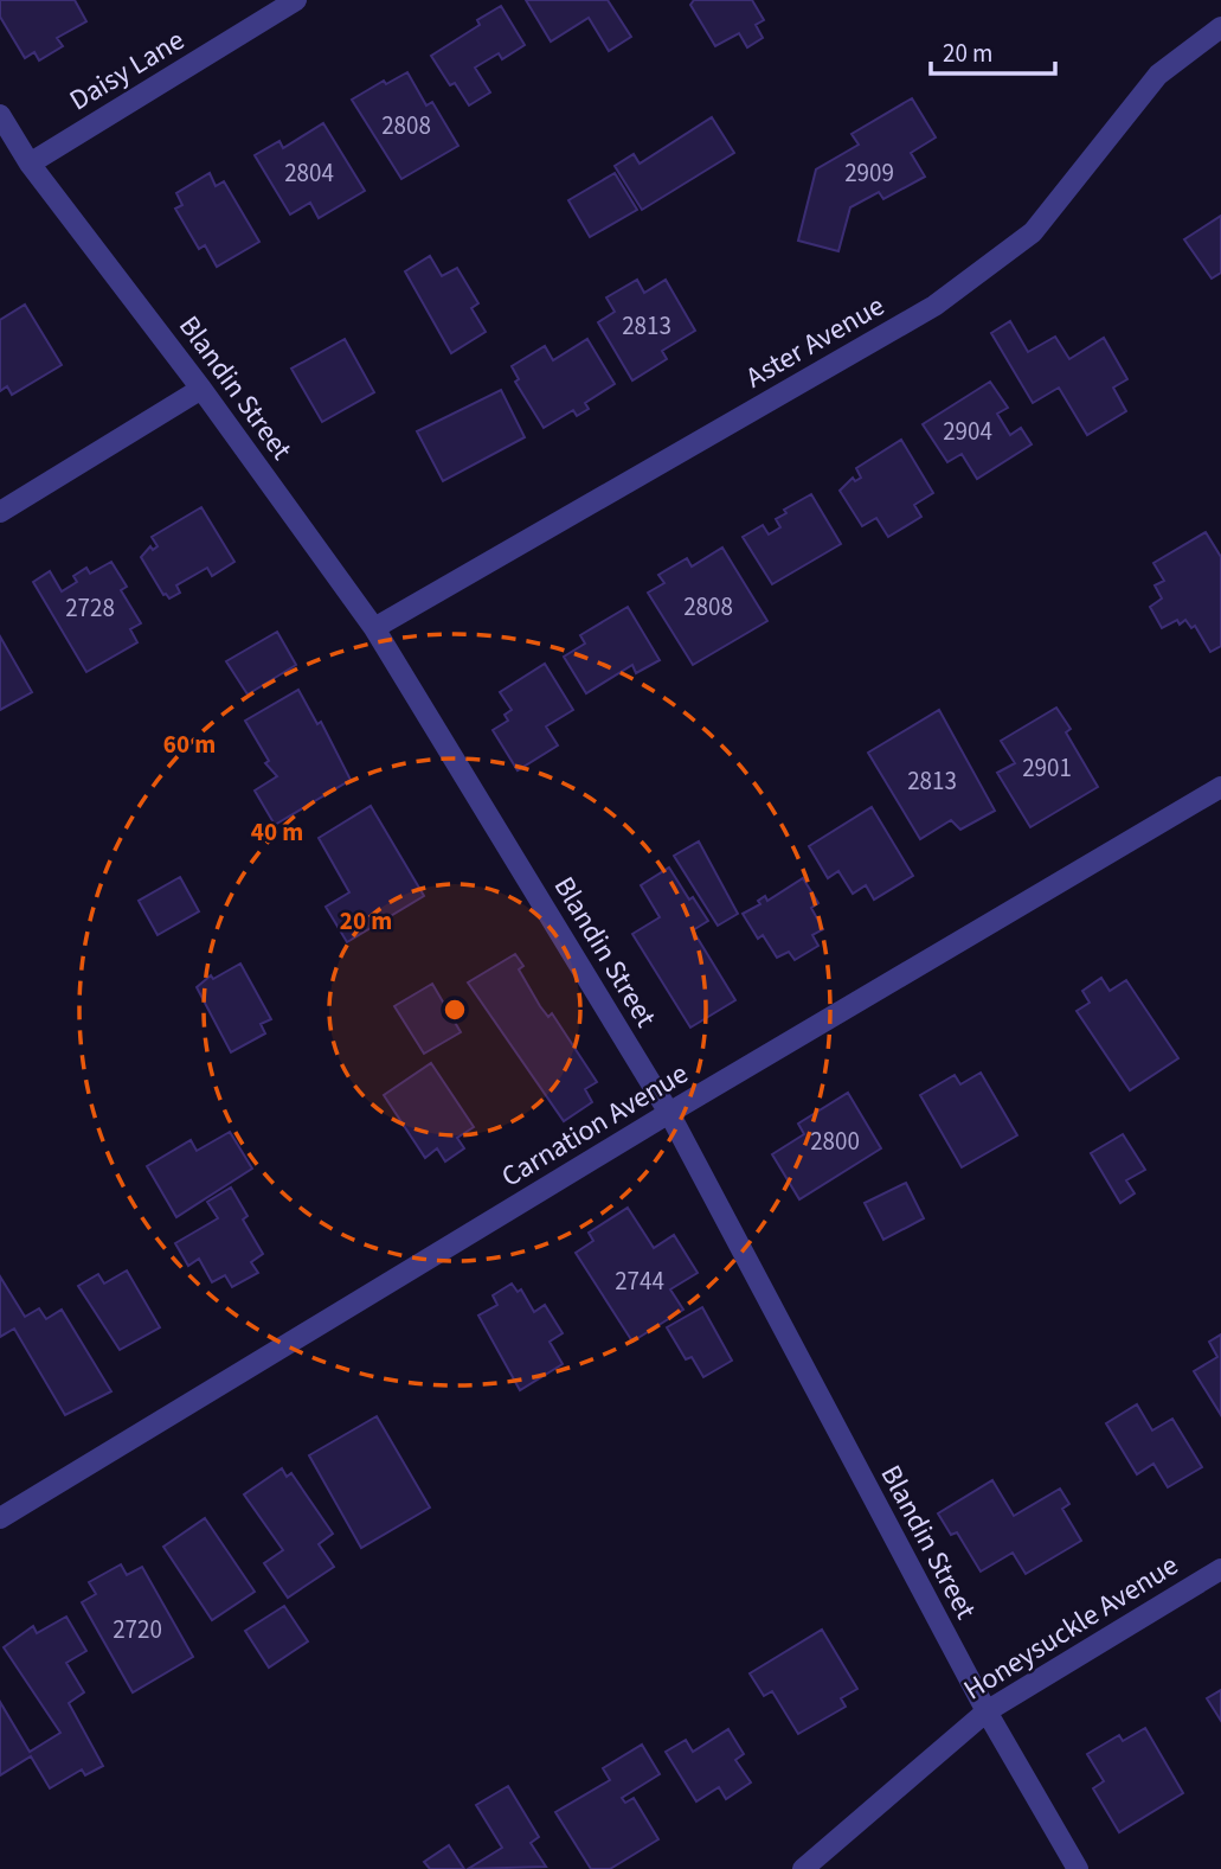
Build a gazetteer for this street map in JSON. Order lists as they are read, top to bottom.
{
  "streets": {
    "street": [
      "Daisy Lane",
      "Aster Avenue",
      "Blandin Street",
      "Carnation Avenue",
      "Honeysuckle Avenue"
    ]
  },
  "crossings": [
    ["Daisy Lane", "Blandin Street"],
    ["Aster Avenue", "Blandin Street"],
    ["Blandin Street", "Carnation Avenue"],
    ["Blandin Street", "Honeysuckle Avenue"]
  ],
  "house_numbers": [
    "2808",
    "2804",
    "2909",
    "2813",
    "2904",
    "2808",
    "2728",
    "2901",
    "2813",
    "2800",
    "2744",
    "2720"
  ],
  "scale_bar": "20 m",
  "rings": ["60 m", "40 m", "20 m"]
}
